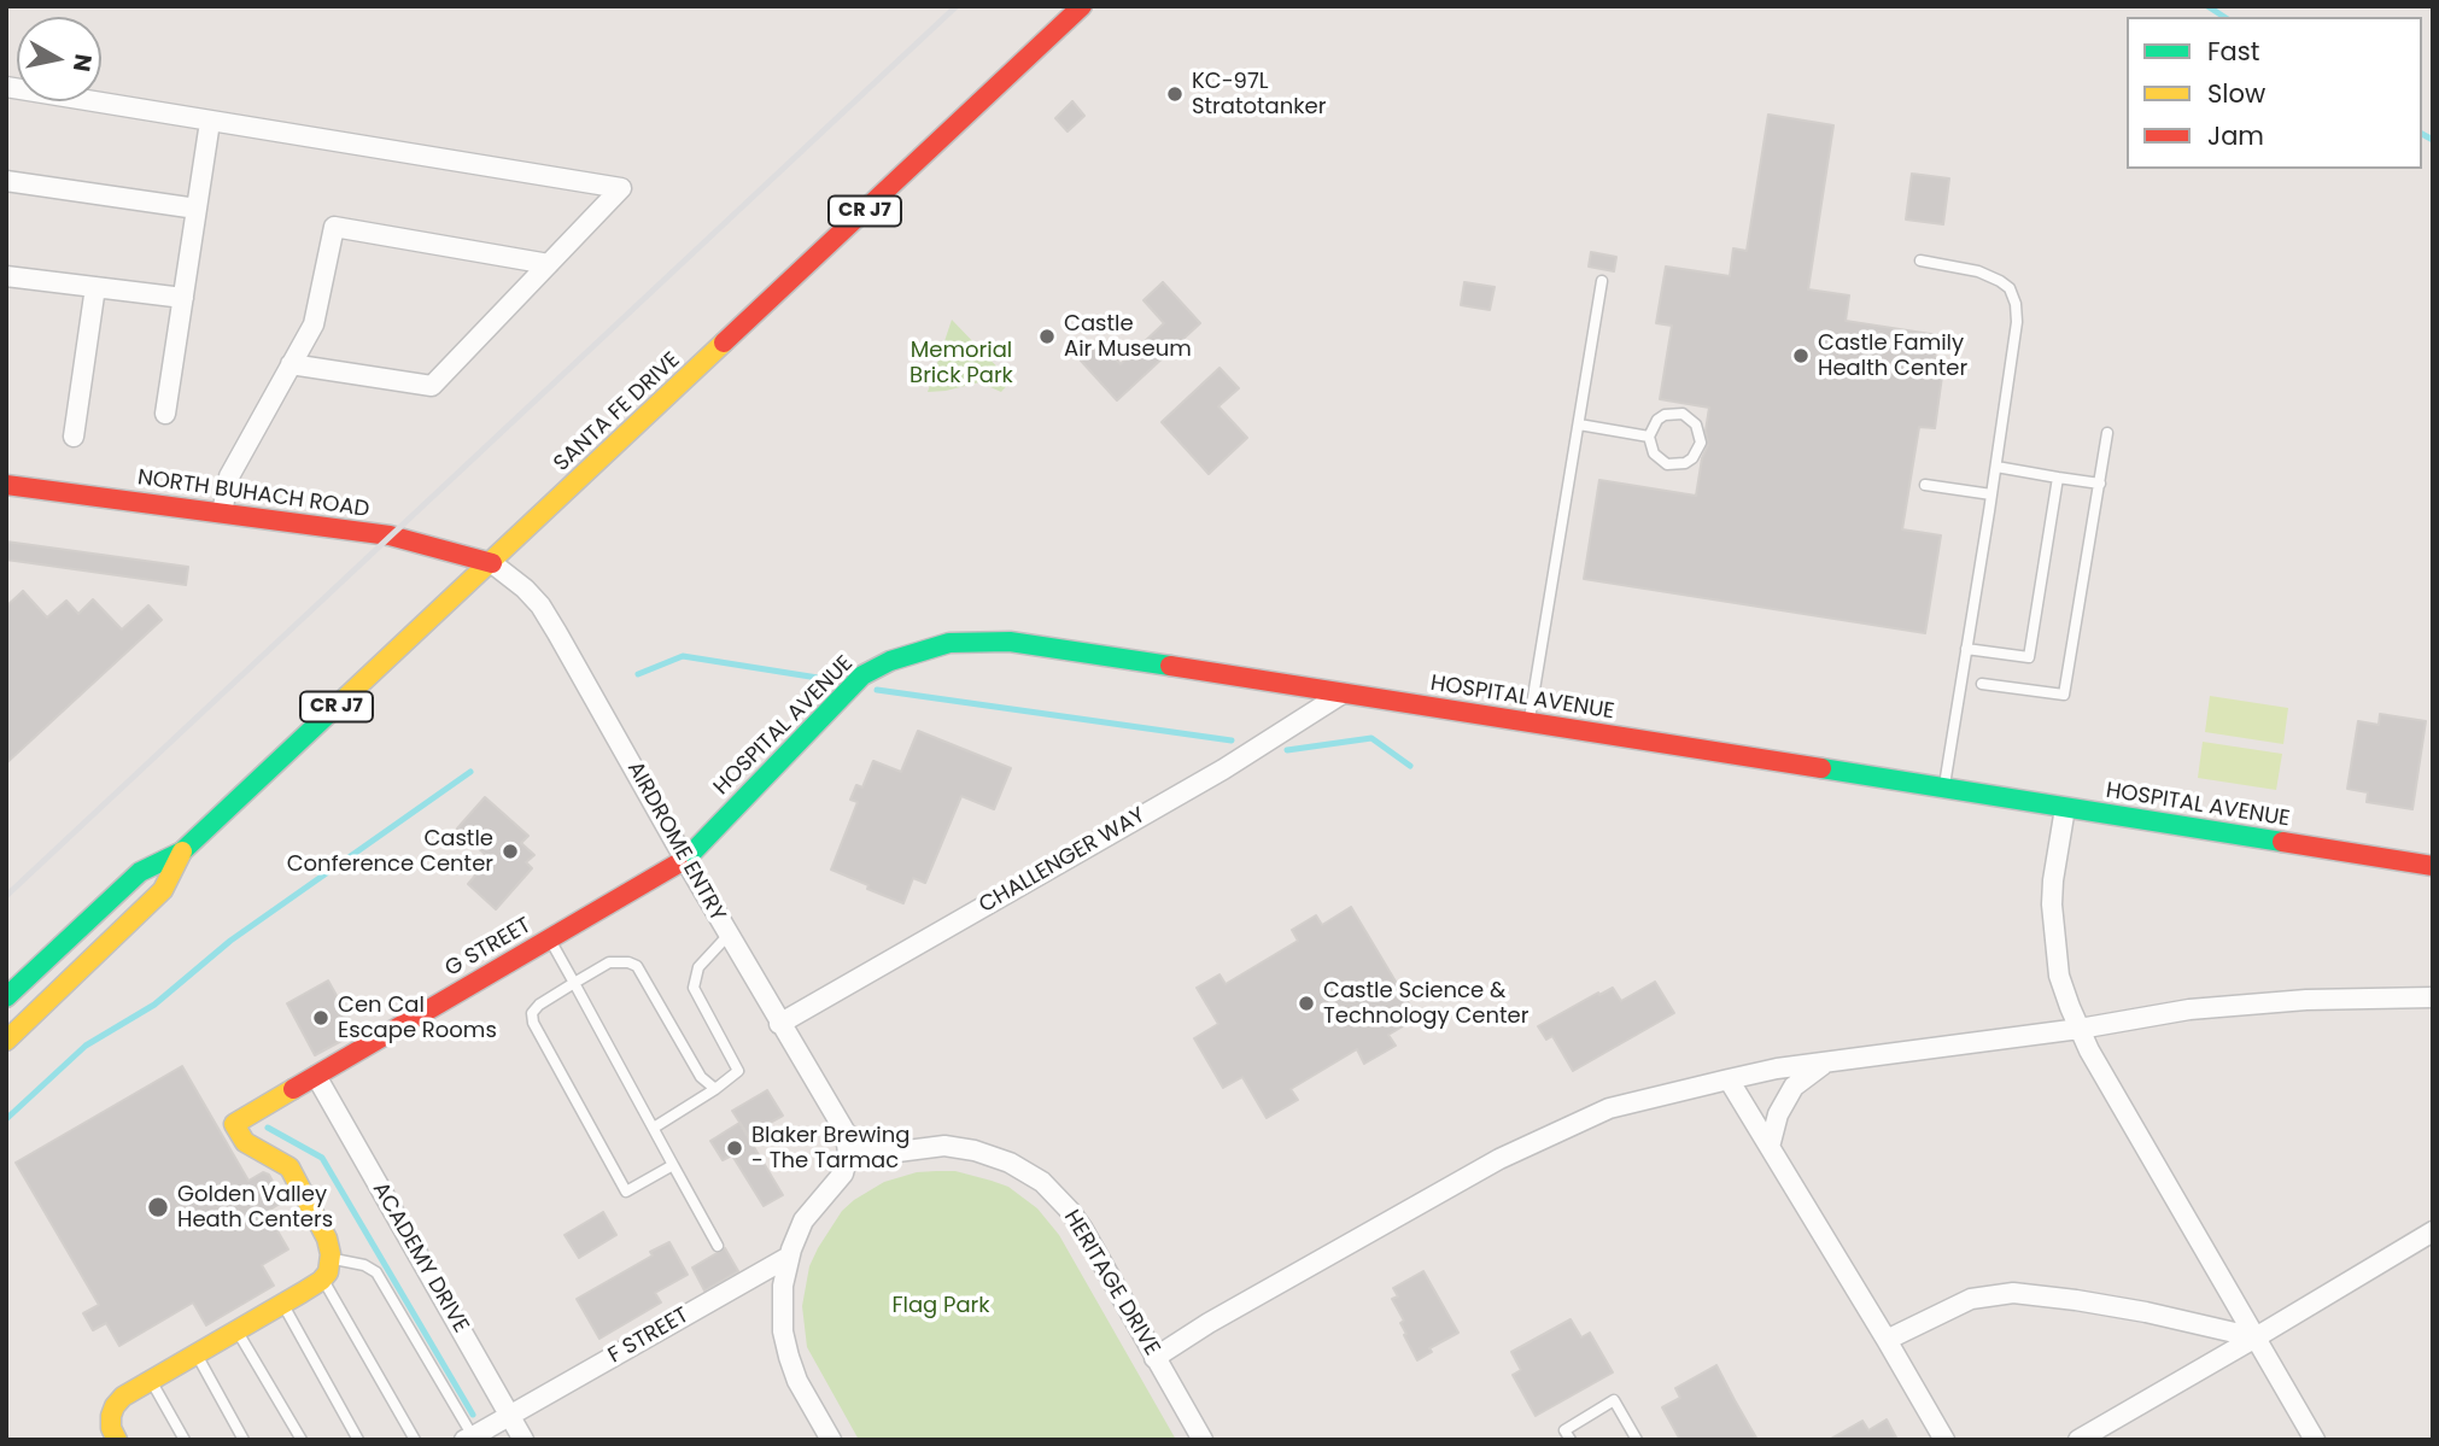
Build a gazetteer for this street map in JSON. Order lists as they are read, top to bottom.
{
  "streets": {
    "street": [
      "CR J7",
      "SANTA FE DRIVE",
      "NORTH BUHACH ROAD",
      "HOSPITAL AVENUE",
      "AIRDROME ENTRY",
      "CHALLENGER WAY",
      "G STREET",
      "ACADEMY DRIVE",
      "HERITAGE DRIVE",
      "F STREET"
    ]
  },
  "crossings": [
    ["SANTA FE DRIVE", "NORTH BUHACH ROAD"],
    ["SANTA FE DRIVE", "AIRDROME ENTRY"],
    ["NORTH BUHACH ROAD", "AIRDROME ENTRY"],
    ["HOSPITAL AVENUE", "AIRDROME ENTRY"],
    ["HOSPITAL AVENUE", "CHALLENGER WAY"],
    ["HOSPITAL AVENUE", "G STREET"],
    ["AIRDROME ENTRY", "CHALLENGER WAY"],
    ["AIRDROME ENTRY", "G STREET"],
    ["AIRDROME ENTRY", "HERITAGE DRIVE"],
    ["G STREET", "ACADEMY DRIVE"],
    ["ACADEMY DRIVE", "F STREET"]
  ],
  "parks": ["Memorial Brick Park", "Flag Park"],
  "places": [
    "KC-97L Stratotanker",
    "Castle Air Museum",
    "Castle Family Health Center",
    "Castle Conference Center",
    "Castle Science & Technology Center",
    "Cen Cal Escape Rooms",
    "Blaker Brewing - The Tarmac",
    "Golden Valley Heath Centers"
  ],
  "legend": ["Fast", "Slow", "Jam"],
  "north": "right"
}
